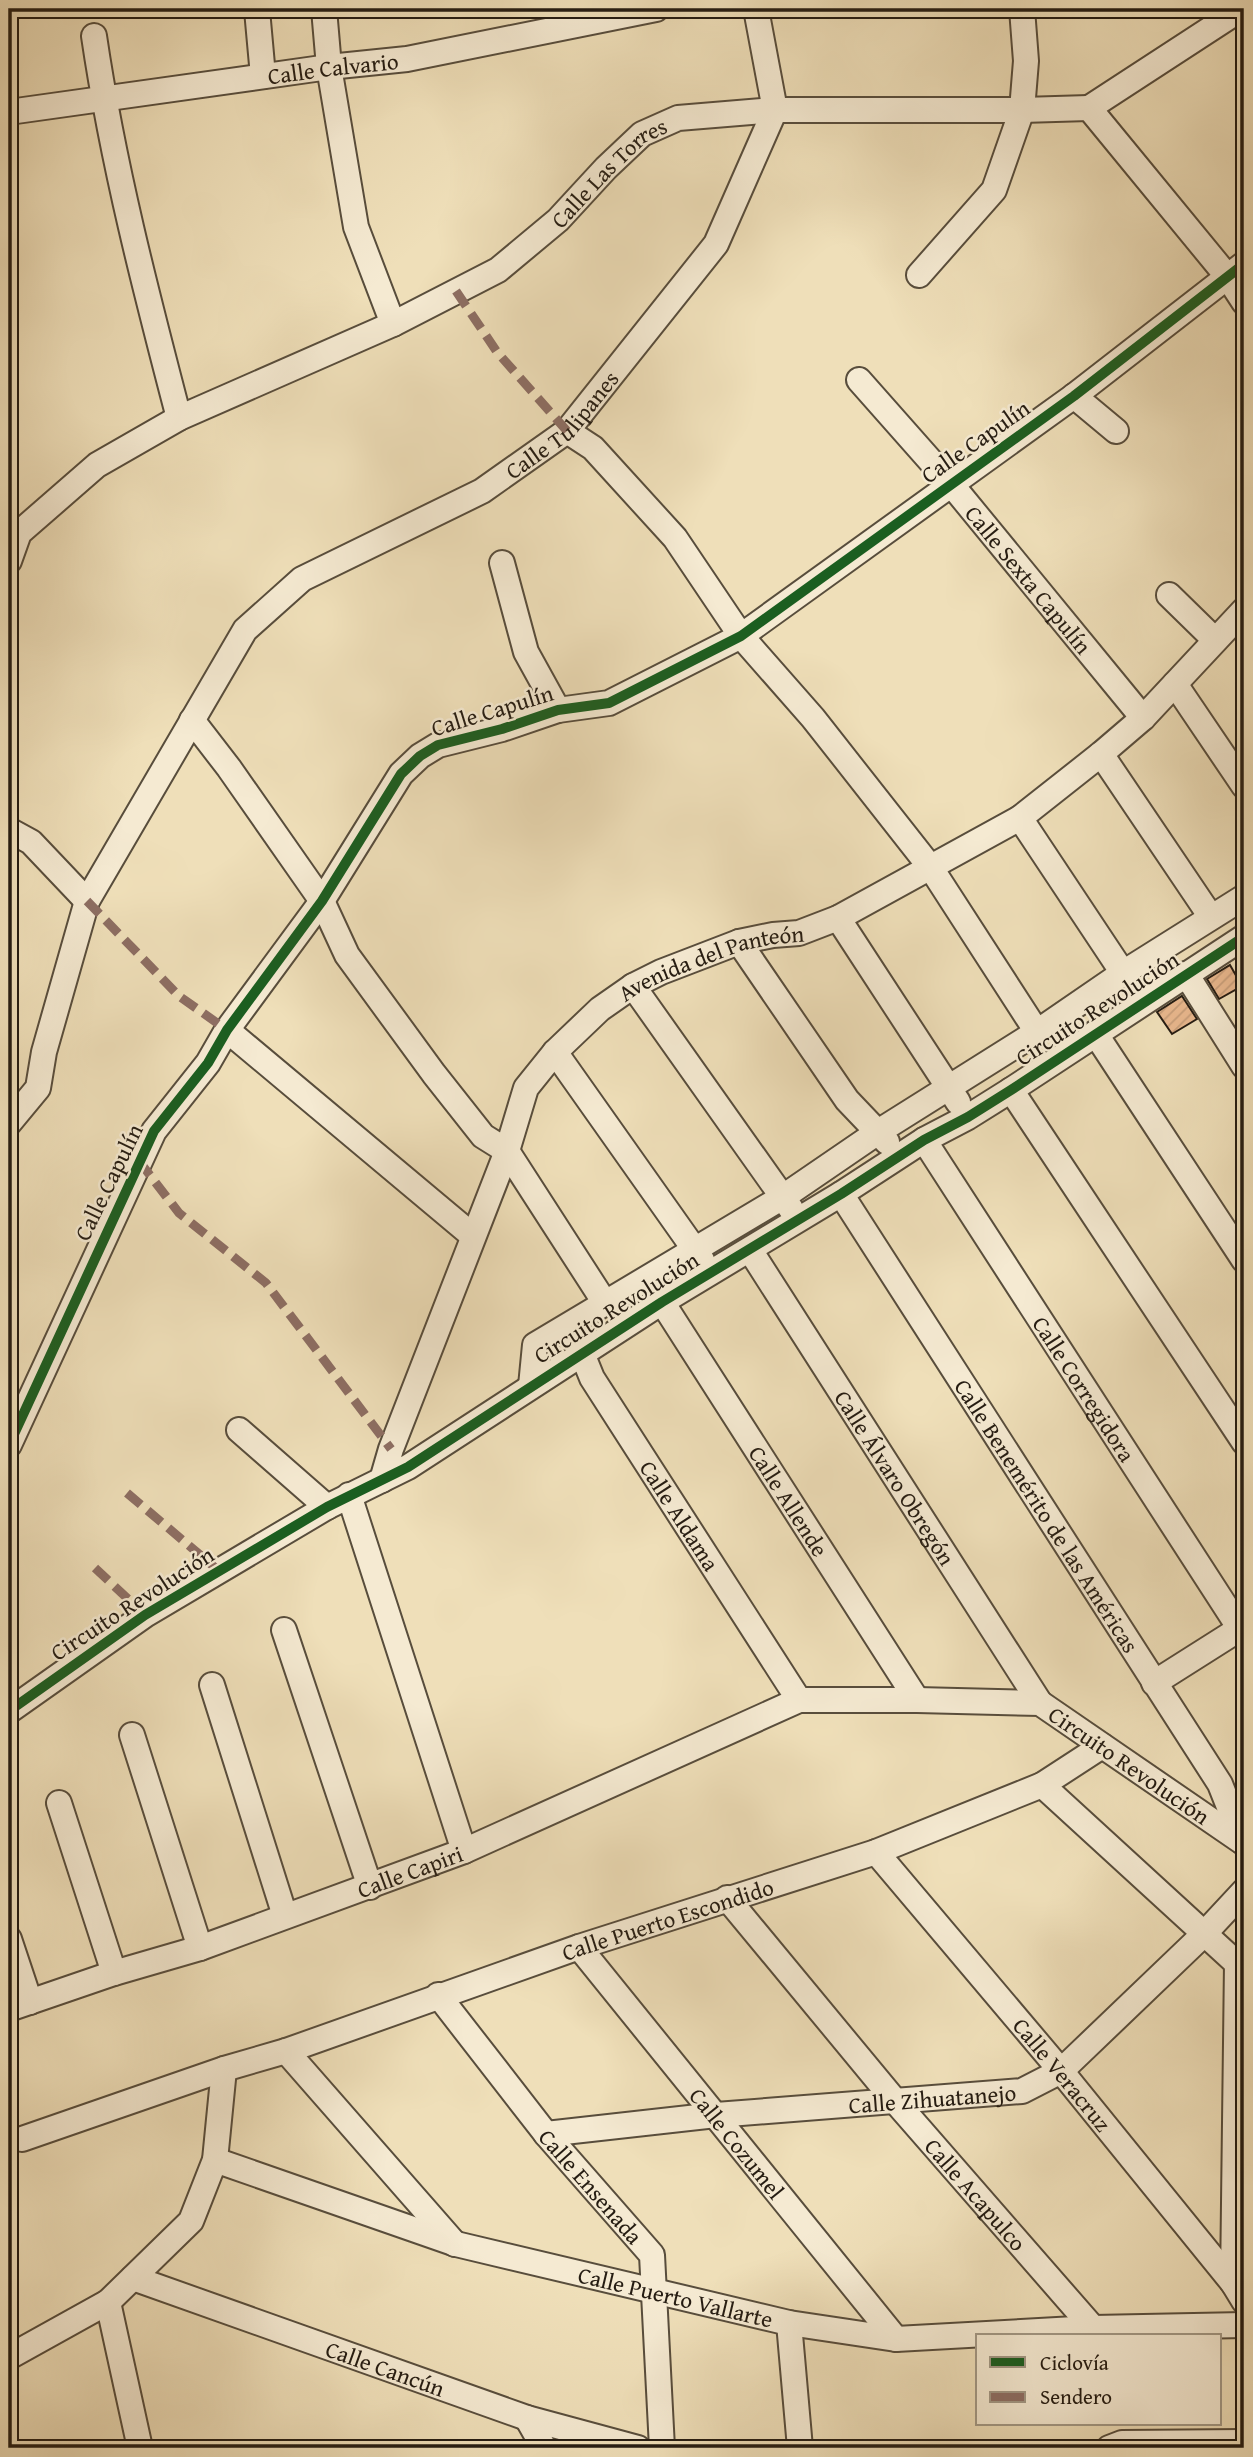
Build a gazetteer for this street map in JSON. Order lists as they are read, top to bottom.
{
  "streets": {
    "street": [
      "Calle Calvario",
      "Calle Las Torres",
      "Calle Tulipanes",
      "Calle Capulín",
      "Calle Sexta Capulín",
      "Avenida del Panteón",
      "Circuito Revolución",
      "Calle Corregidora",
      "Calle Álvaro Obregón",
      "Calle Allende",
      "Calle Aldama",
      "Calle Benemérito de las Américas",
      "Calle Capiri",
      "Calle Puerto Escondido",
      "Calle Veracruz",
      "Calle Zihuatanejo",
      "Calle Cozumel",
      "Calle Ensenada",
      "Calle Acapulco",
      "Calle Puerto Vallarte",
      "Calle Cancún"
    ]
  },
  "crossings": [
    ["Calle Las Torres", "Calle Tulipanes"],
    ["Calle Capulín", "Calle Sexta Capulín"],
    ["Calle Sexta Capulín", "Avenida del Panteón"],
    ["Avenida del Panteón", "Circuito Revolución"],
    ["Circuito Revolución", "Calle Corregidora"],
    ["Circuito Revolución", "Calle Álvaro Obregón"],
    ["Circuito Revolución", "Calle Allende"],
    ["Circuito Revolución", "Calle Aldama"],
    ["Circuito Revolución", "Calle Benemérito de las Américas"],
    ["Circuito Revolución", "Calle Capiri"],
    ["Circuito Revolución", "Calle Puerto Escondido"],
    ["Calle Aldama", "Calle Capiri"],
    ["Calle Puerto Escondido", "Calle Veracruz"],
    ["Calle Puerto Escondido", "Calle Cozumel"],
    ["Calle Puerto Escondido", "Calle Ensenada"],
    ["Calle Puerto Escondido", "Calle Acapulco"],
    ["Calle Veracruz", "Calle Zihuatanejo"],
    ["Calle Zihuatanejo", "Calle Cozumel"],
    ["Calle Zihuatanejo", "Calle Ensenada"],
    ["Calle Zihuatanejo", "Calle Acapulco"],
    ["Calle Cozumel", "Calle Puerto Vallarte"],
    ["Calle Ensenada", "Calle Puerto Vallarte"],
    ["Calle Acapulco", "Calle Puerto Vallarte"]
  ],
  "legend": ["Ciclovía", "Sendero"]
}
